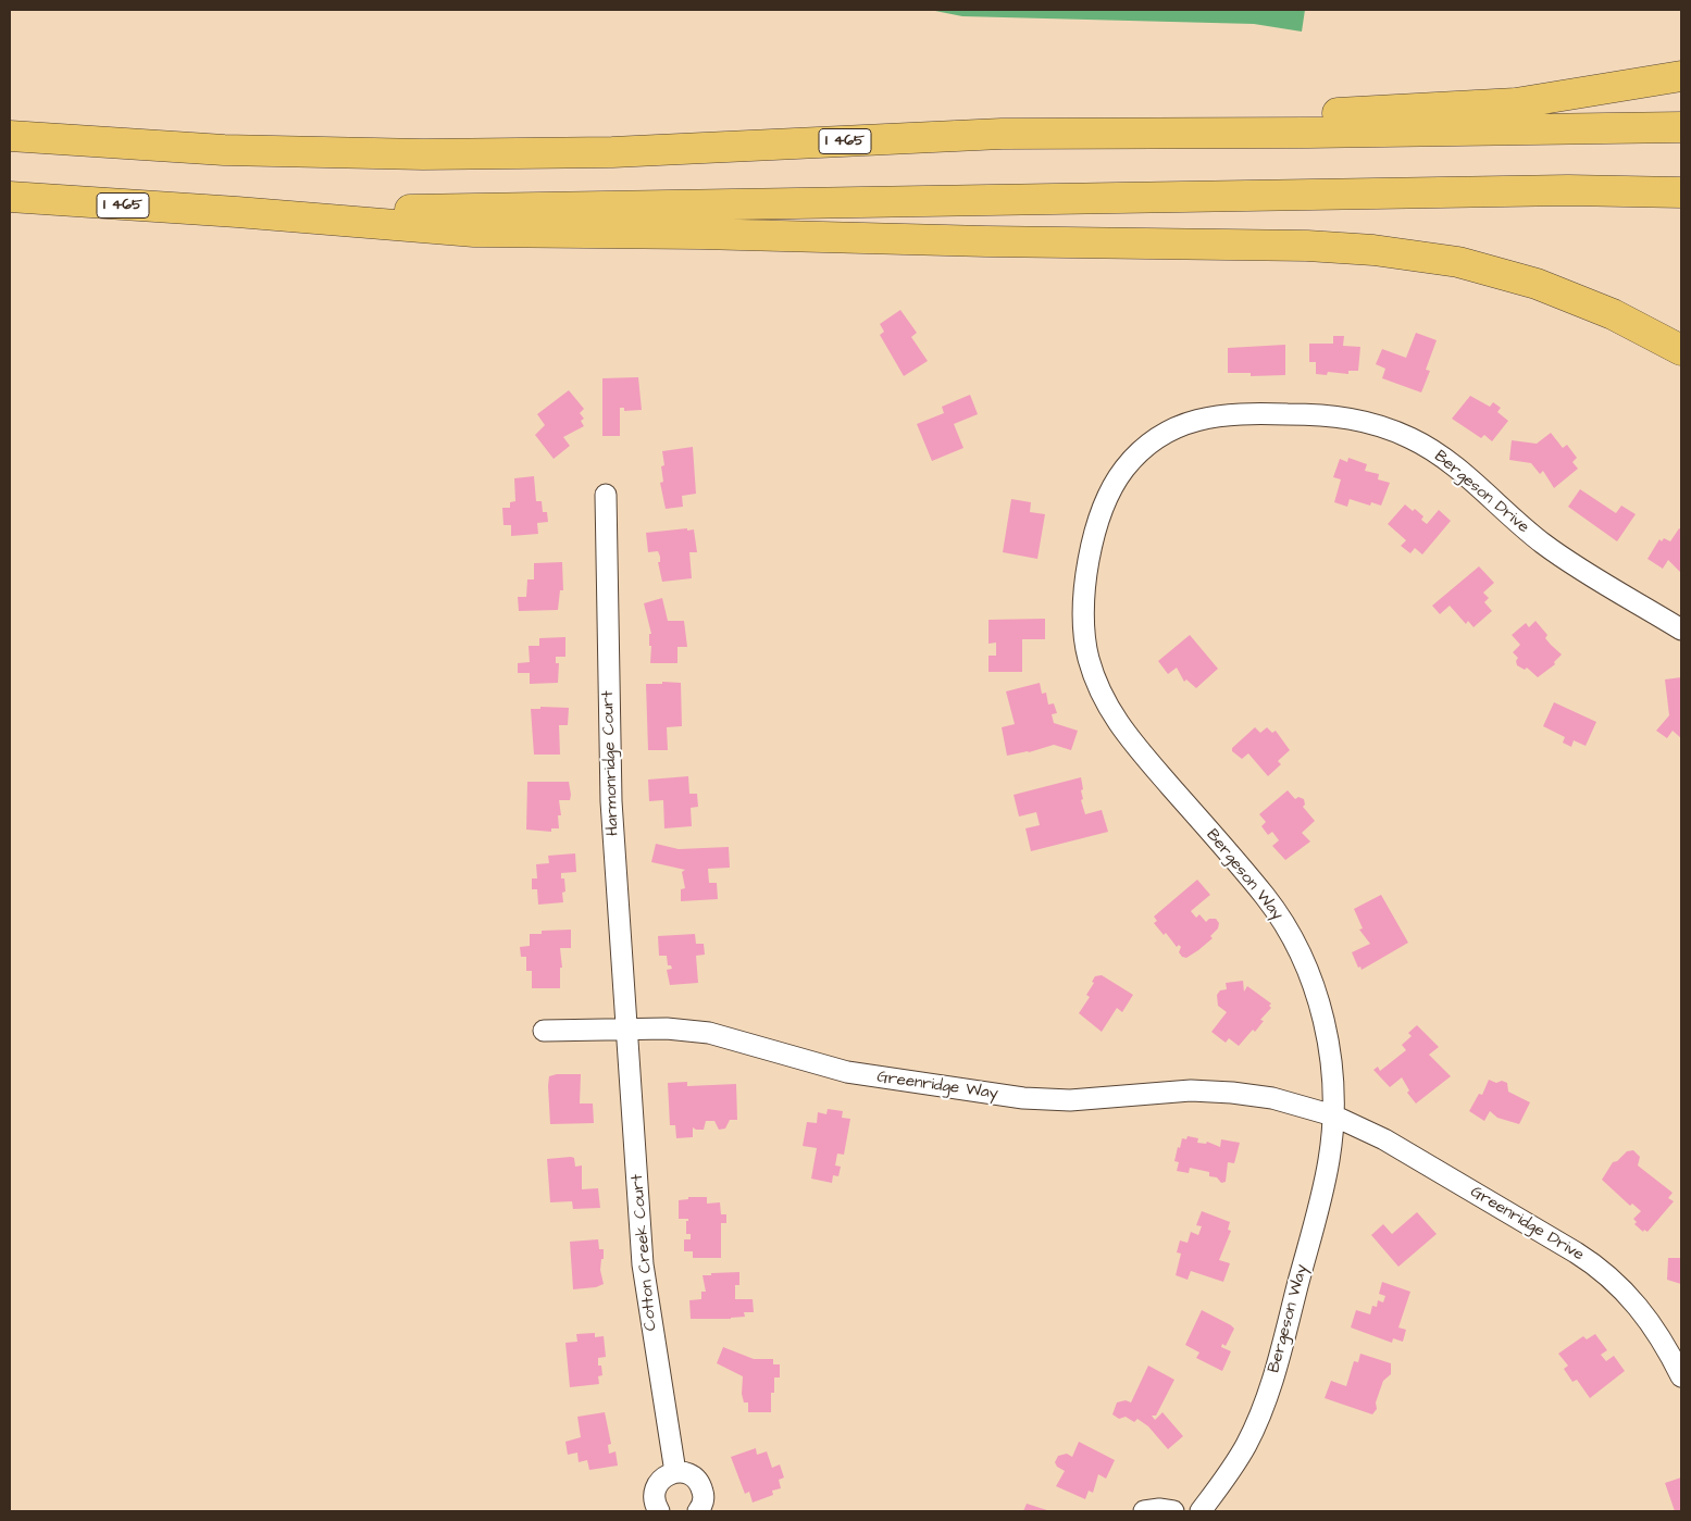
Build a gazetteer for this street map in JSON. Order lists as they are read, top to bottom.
{
  "streets": {
    "highway": ["I 465"],
    "street": [
      "Bergeson Drive",
      "Harmonridge Court",
      "Bergeson Way",
      "Greenridge Way",
      "Greenridge Drive",
      "Cotton Creek Court"
    ]
  },
  "crossings": [
    ["Bergeson Drive", "Bergeson Way"],
    ["Harmonridge Court", "Greenridge Way"],
    ["Harmonridge Court", "Cotton Creek Court"],
    ["Bergeson Way", "Greenridge Way"],
    ["Bergeson Way", "Greenridge Drive"],
    ["Greenridge Way", "Greenridge Drive"],
    ["Greenridge Way", "Cotton Creek Court"]
  ]
}
